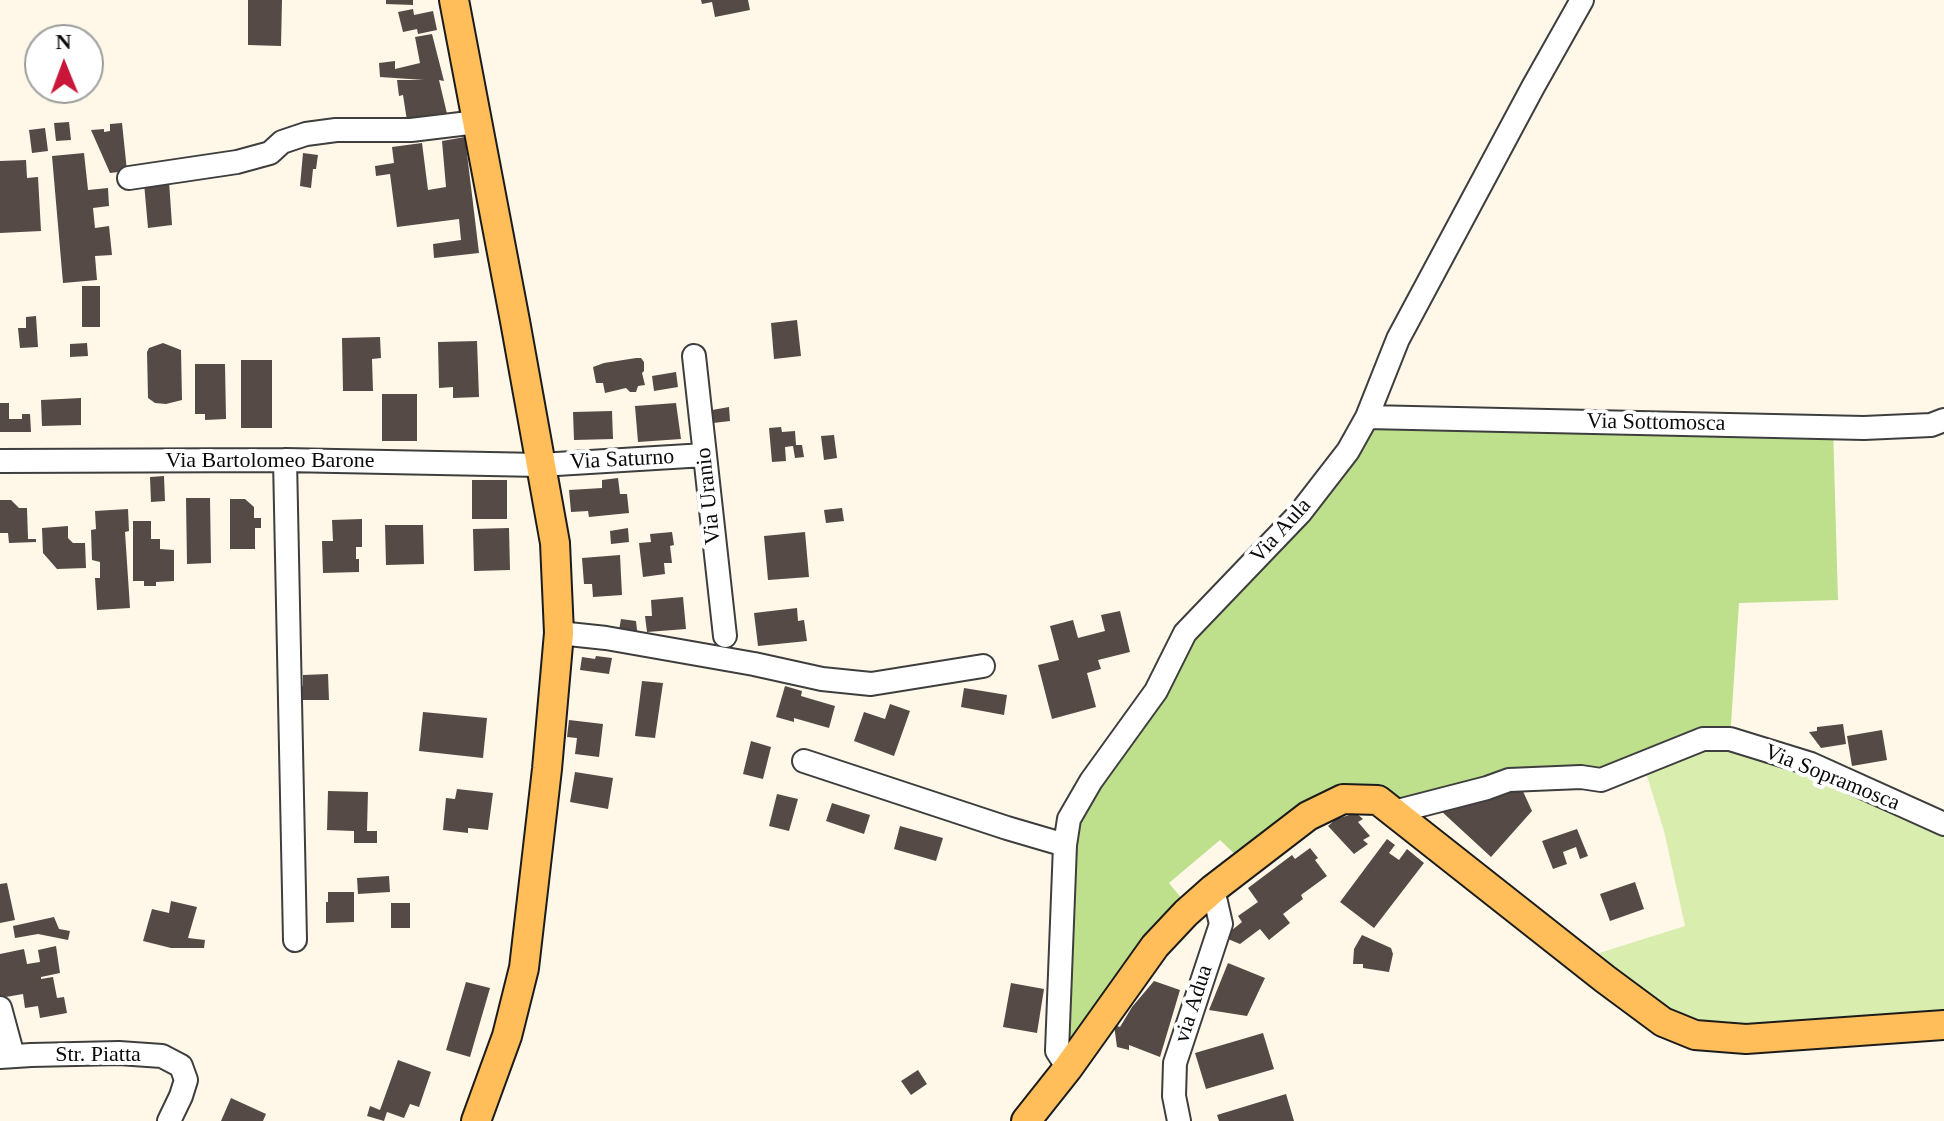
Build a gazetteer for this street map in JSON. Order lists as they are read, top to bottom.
{
  "streets": {
    "street": [
      "Via Sottomosca",
      "Via Saturno",
      "Via Bartolomeo Barone",
      "Via Uranio",
      "Via Aula",
      "Via Sopramosca",
      "via Adua",
      "Str. Piatta"
    ]
  },
  "crossings": [
    ["Via Sottomosca", "Via Aula"],
    ["Via Saturno", "Via Bartolomeo Barone"],
    ["Via Saturno", "Via Uranio"]
  ],
  "north": "top"
}
